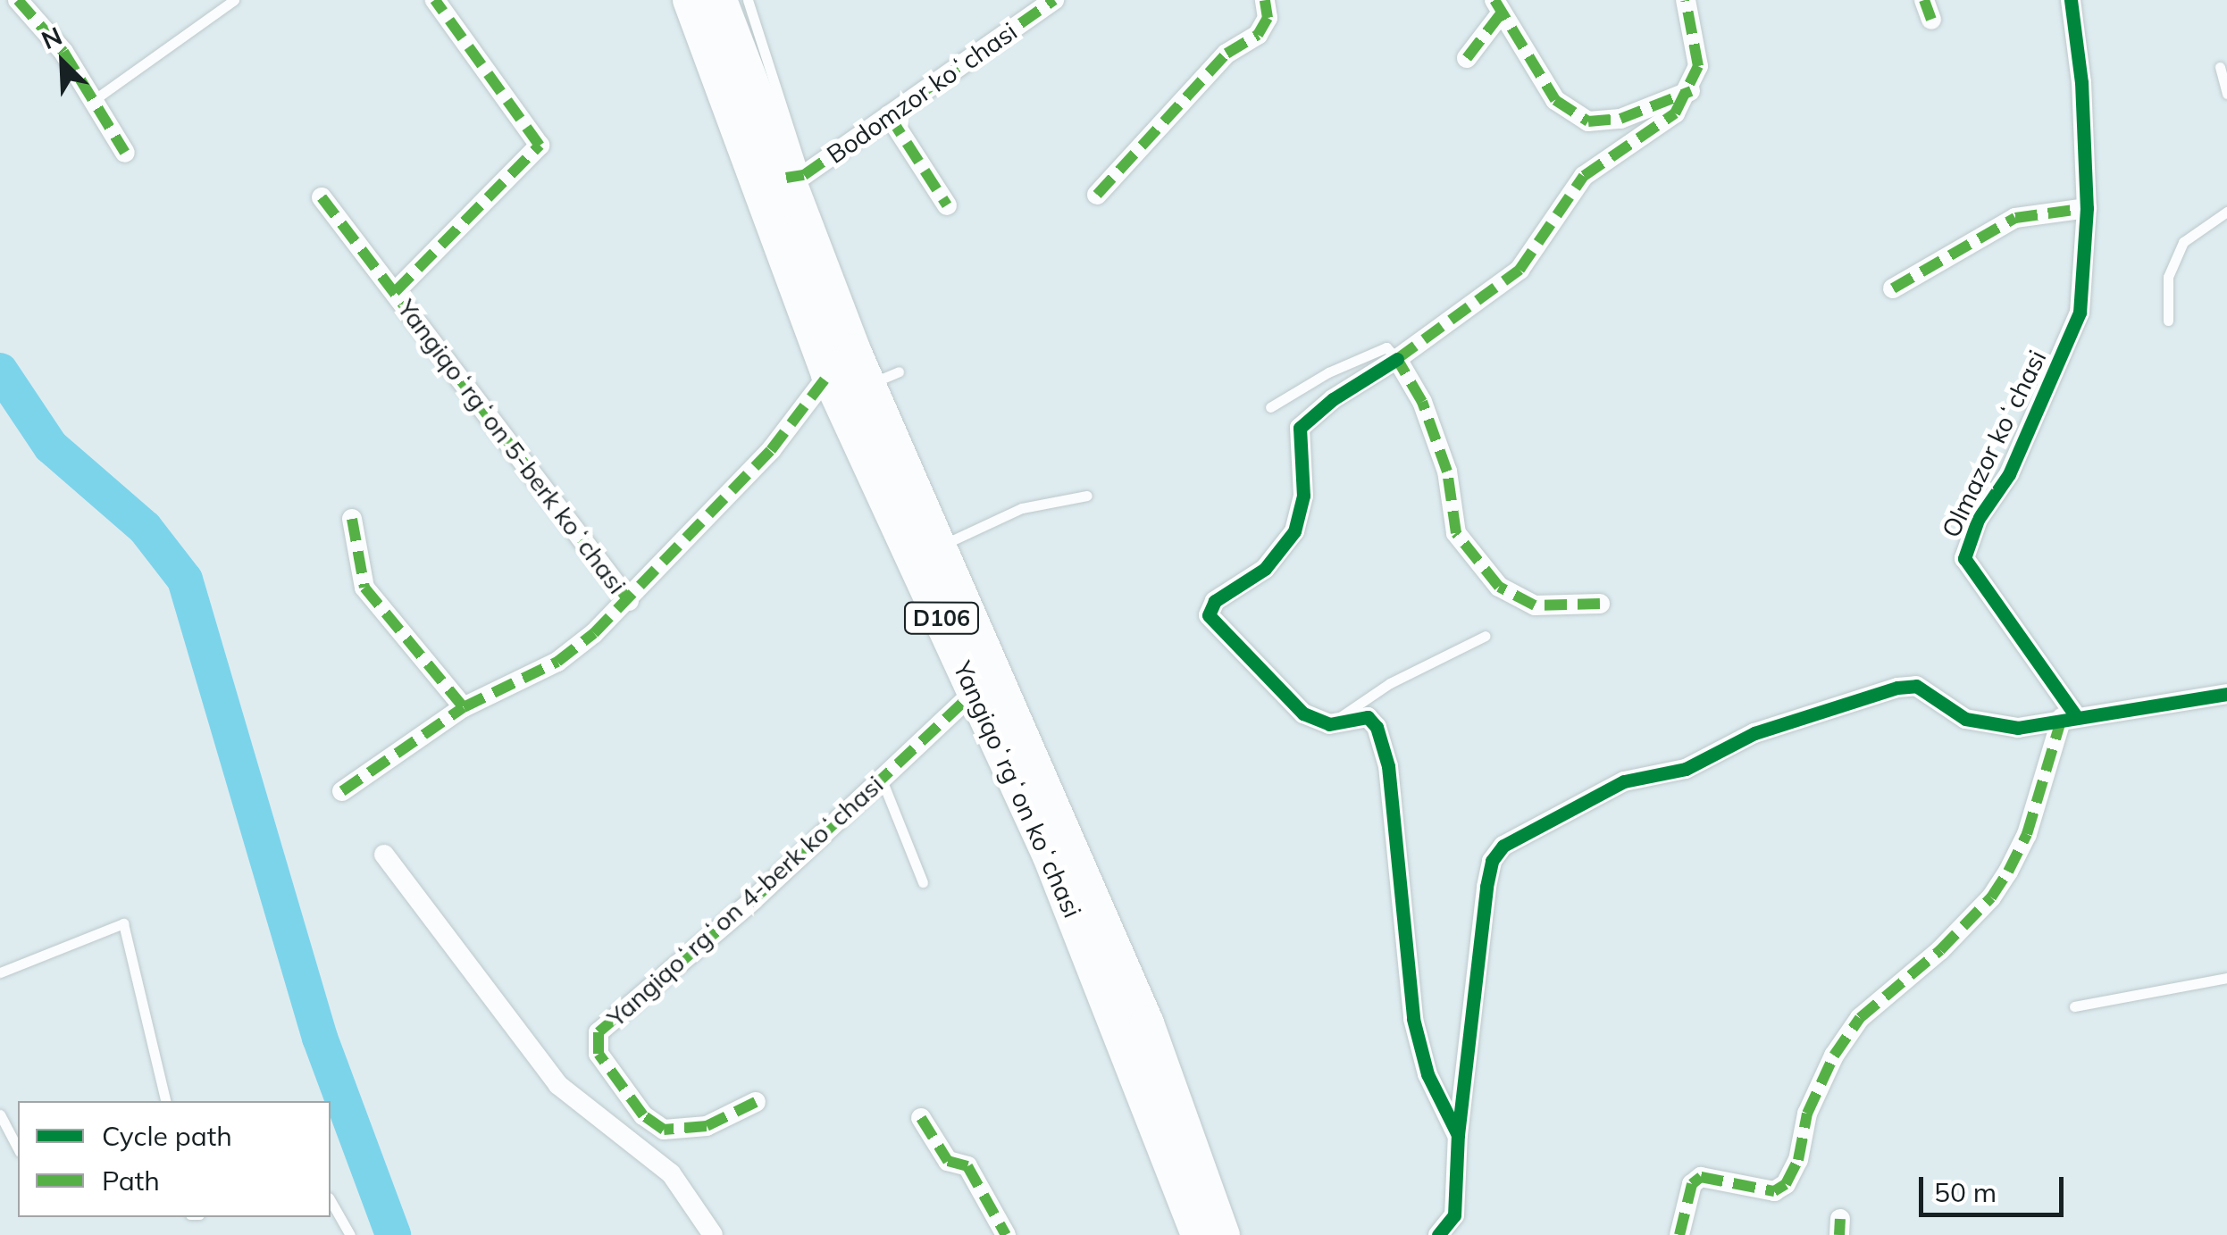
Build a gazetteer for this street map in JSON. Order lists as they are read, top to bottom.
{
  "streets": {
    "main road": ["D106", "Yangiqoʻrgʻon koʻchasi"],
    "street": [
      "Bodomzor koʻchasi",
      "Olmazor koʻchasi",
      "Yangiqoʻrgʻon 5-berk koʻchasi",
      "Yangiqoʻrgʻon 4-berk koʻchasi"
    ]
  },
  "crossings": [
    ["Bodomzor koʻchasi", "Yangiqoʻrgʻon koʻchasi"],
    ["Yangiqoʻrgʻon 5-berk koʻchasi", "Yangiqoʻrgʻon koʻchasi"],
    ["Yangiqoʻrgʻon koʻchasi", "Yangiqoʻrgʻon 4-berk koʻchasi"]
  ],
  "legend": ["Cycle path", "Path"],
  "scale_bar": "50 m",
  "north": "top left"
}
